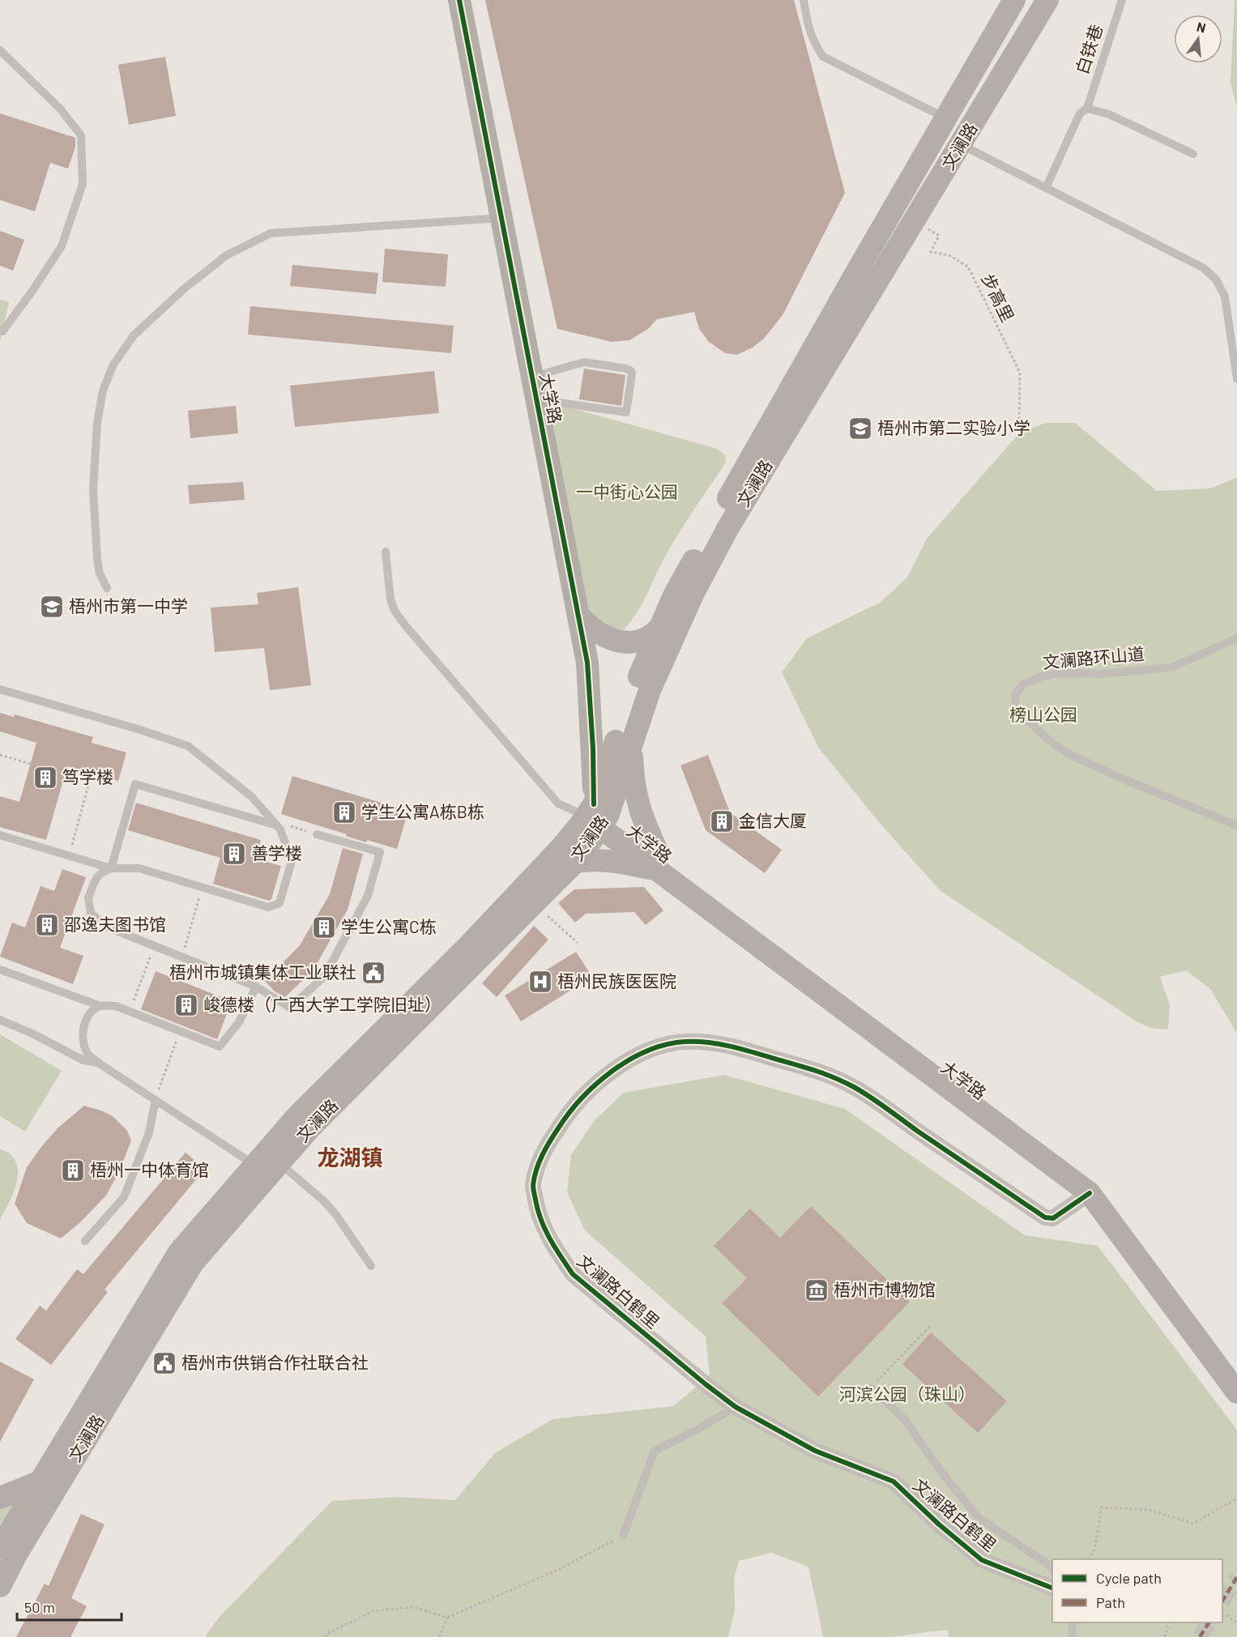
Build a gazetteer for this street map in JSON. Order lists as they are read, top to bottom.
{
  "streets": {
    "main road": ["文澜路", "大学路"],
    "street": ["文澜路白鹤里"],
    "lane": ["白铁巷", "文澜路环山道"],
    "path": ["步高里"]
  },
  "crossings": [
    ["文澜路", "步高里"],
    ["文澜路", "大学路"],
    ["大学路", "文澜路白鹤里"]
  ],
  "districts": ["龙湖镇"],
  "parks": ["一中街心公园", "榜山公园", "河滨公园（珠山）"],
  "places": {
    "school or university": ["梧州市第二实验小学", "梧州市第一中学"],
    "building": [
      "笃学楼",
      "学生公寓A栋B栋",
      "金信大厦",
      "善学楼",
      "邵逸夫图书馆",
      "学生公寓C栋",
      "峻德楼（广西大学工学院旧址）",
      "梧州一中体育馆"
    ],
    "public building": ["梧州市城镇集体工业联社", "梧州市供销合作社联合社"],
    "hospital": ["梧州民族医医院"],
    "museum": ["梧州市博物馆"]
  },
  "legend": ["Cycle path", "Path"],
  "scale_bar": "50 m",
  "north": "top"
}
